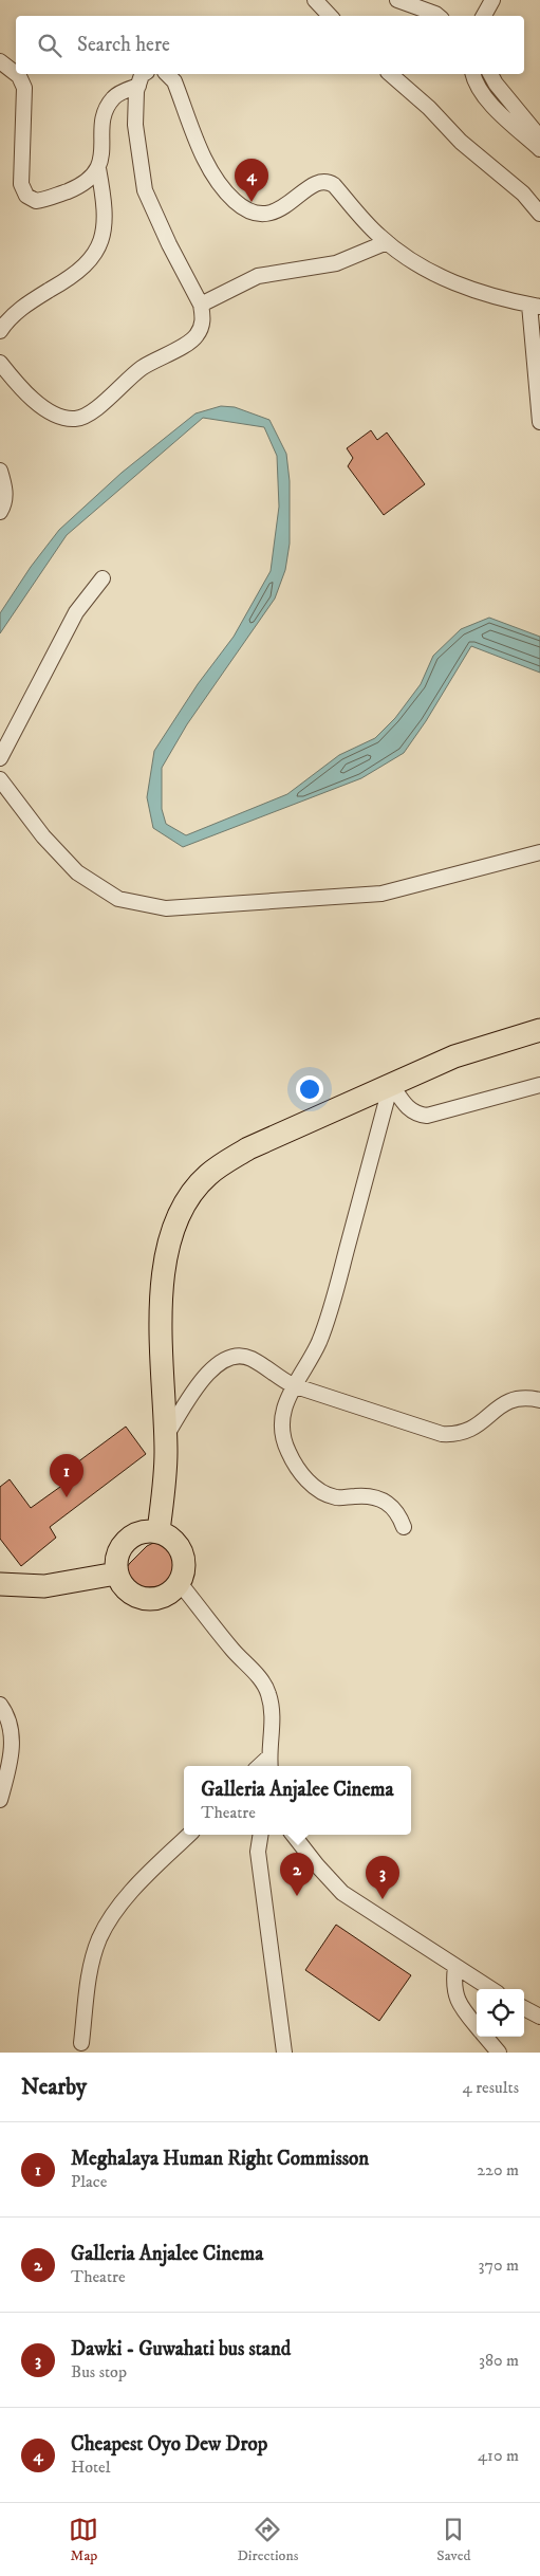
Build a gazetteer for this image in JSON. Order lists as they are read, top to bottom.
{
  "page": {
    "search": "Search here",
    "pins": [
      "4",
      "1",
      "2",
      "3"
    ],
    "popup": ["Galleria Anjalee Cinema", "Theatre"],
    "heading": ["Nearby", "4 results"],
    "list": [
      {
        "mark": "1",
        "name": "Meghalaya Human Right Commisson",
        "note": "Place",
        "value": "220 m"
      },
      {
        "mark": "2",
        "name": "Galleria Anjalee Cinema",
        "note": "Theatre",
        "value": "370 m"
      },
      {
        "mark": "3",
        "name": "Dawki - Guwahati bus stand",
        "note": "Bus stop",
        "value": "380 m"
      },
      {
        "mark": "4",
        "name": "Cheapest Oyo Dew Drop",
        "note": "Hotel",
        "value": "410 m"
      }
    ],
    "nav": ["Map", "Directions", "Saved"]
  }
}
